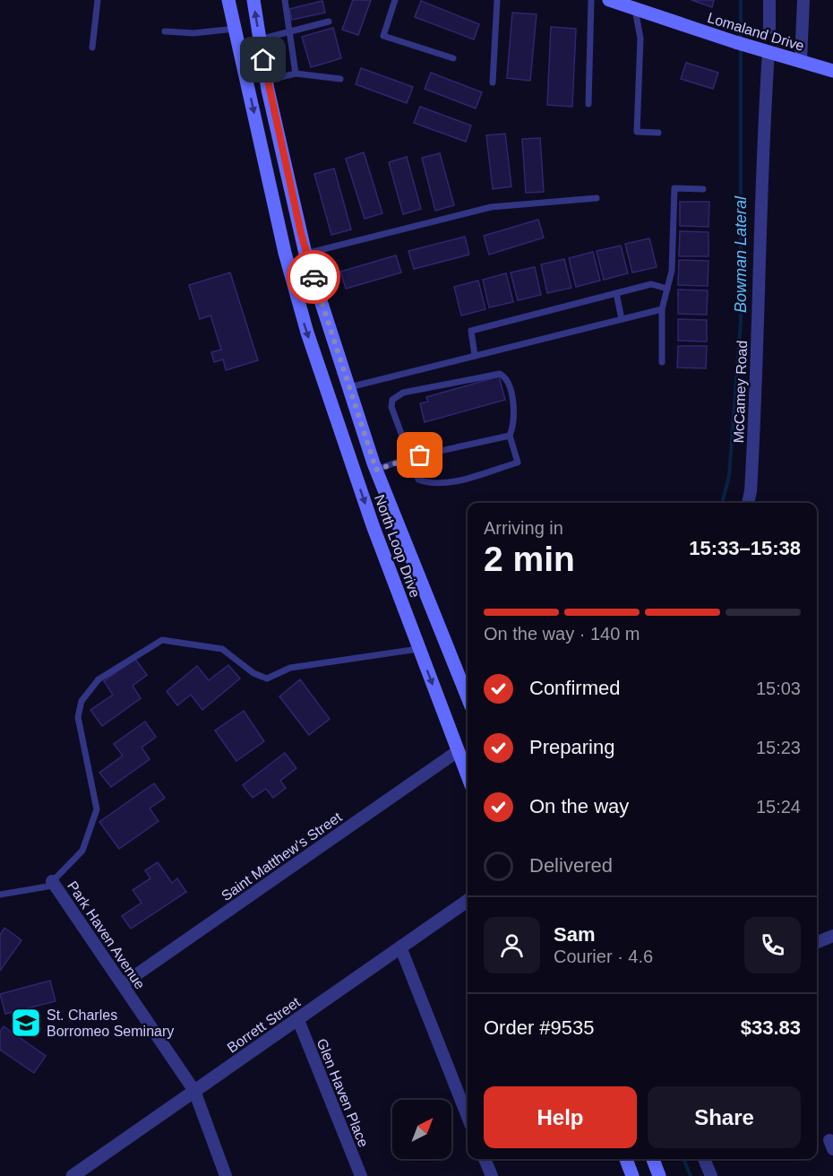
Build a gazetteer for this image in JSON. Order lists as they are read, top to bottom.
{
  "streets": {
    "main road": ["Lomaland Drive", "North Loop Drive"],
    "street": [
      "McCamey Road",
      "Saint Matthew's Street",
      "Park Haven Avenue",
      "Borrett Street",
      "Glen Haven Place"
    ]
  },
  "crossings": [
    ["Lomaland Drive", "McCamey Road"],
    ["North Loop Drive", "Saint Matthew's Street"],
    ["Saint Matthew's Street", "Park Haven Avenue"],
    ["Park Haven Avenue", "Borrett Street"],
    ["Borrett Street", "Glen Haven Place"]
  ],
  "water": ["Bowman Lateral"],
  "places": {
    "school or university": ["St. Charles Borromeo Seminary"]
  },
  "north": "top right",
  "page": {
    "heading": ["2 min", "Arriving in", "15:33–15:38"],
    "panel": [
      "Sam",
      "Courier · 4.6",
      "Order #9535",
      "$33.83"
    ],
    "bar": "On the way · 140 m",
    "list": [
      ["Confirmed", "15:03"],
      ["Preparing", "15:23"],
      ["On the way", "15:24"],
      "Delivered"
    ],
    "buttons": ["Help", "Share"]
  }
}
